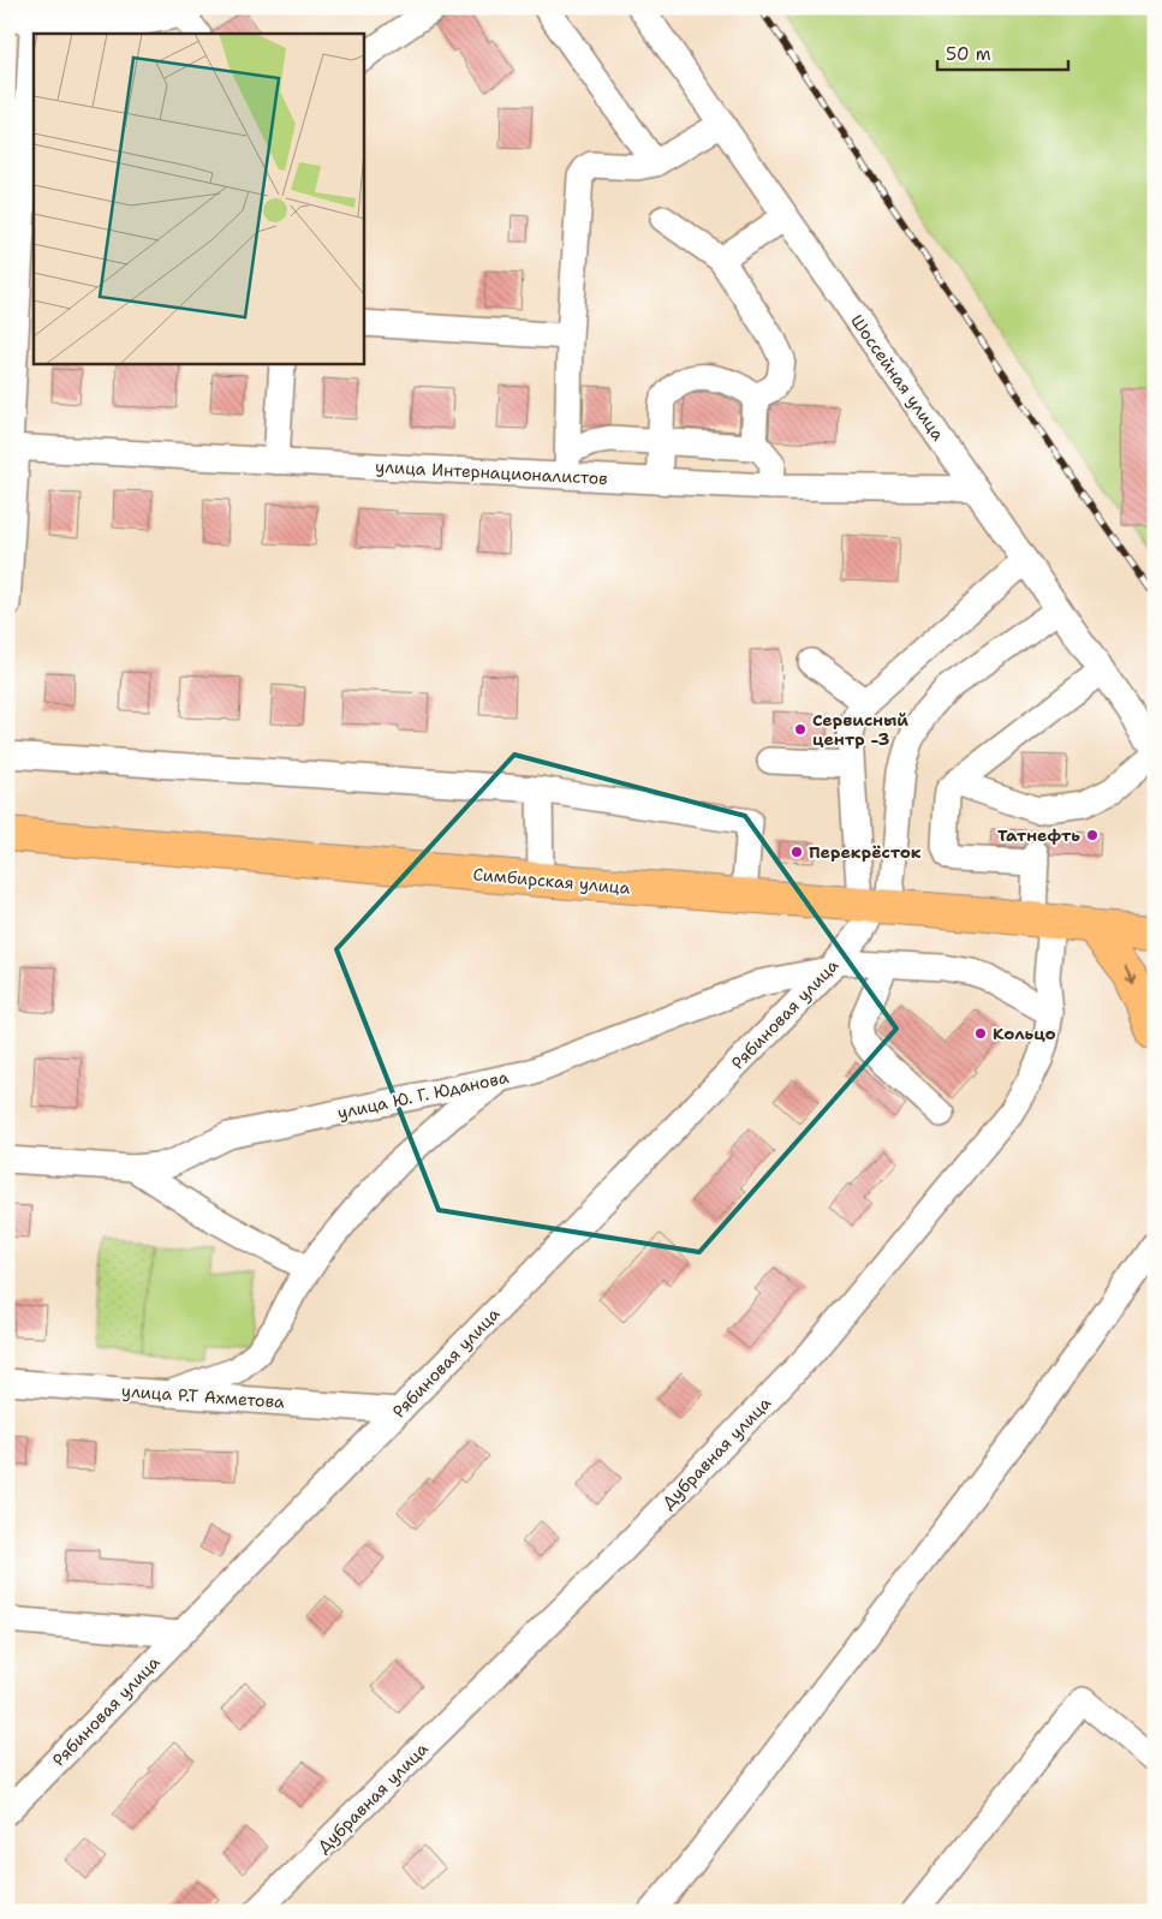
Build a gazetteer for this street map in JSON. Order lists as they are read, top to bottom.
{
  "streets": {
    "main road": ["Симбирская улица"],
    "street": [
      "Шоссейная улица",
      "улица Интернационалистов",
      "Рябиновая улица",
      "улица Ю. Г. Юданова",
      "улица Р.Т Ахметова",
      "Дубравная улица"
    ]
  },
  "crossings": [
    ["Шоссейная улица", "улица Интернационалистов"],
    ["Симбирская улица", "Рябиновая улица"],
    ["Симбирская улица", "Дубравная улица"],
    ["Рябиновая улица", "улица Ю. Г. Юданова"],
    ["Рябиновая улица", "улица Р.Т Ахметова"],
    ["улица Ю. Г. Юданова", "Дубравная улица"]
  ],
  "places": [
    "Сервисный центр -3",
    "Татнефть",
    "Перекрёсток",
    "Кольцо"
  ],
  "scale_bar": "50 m"
}
